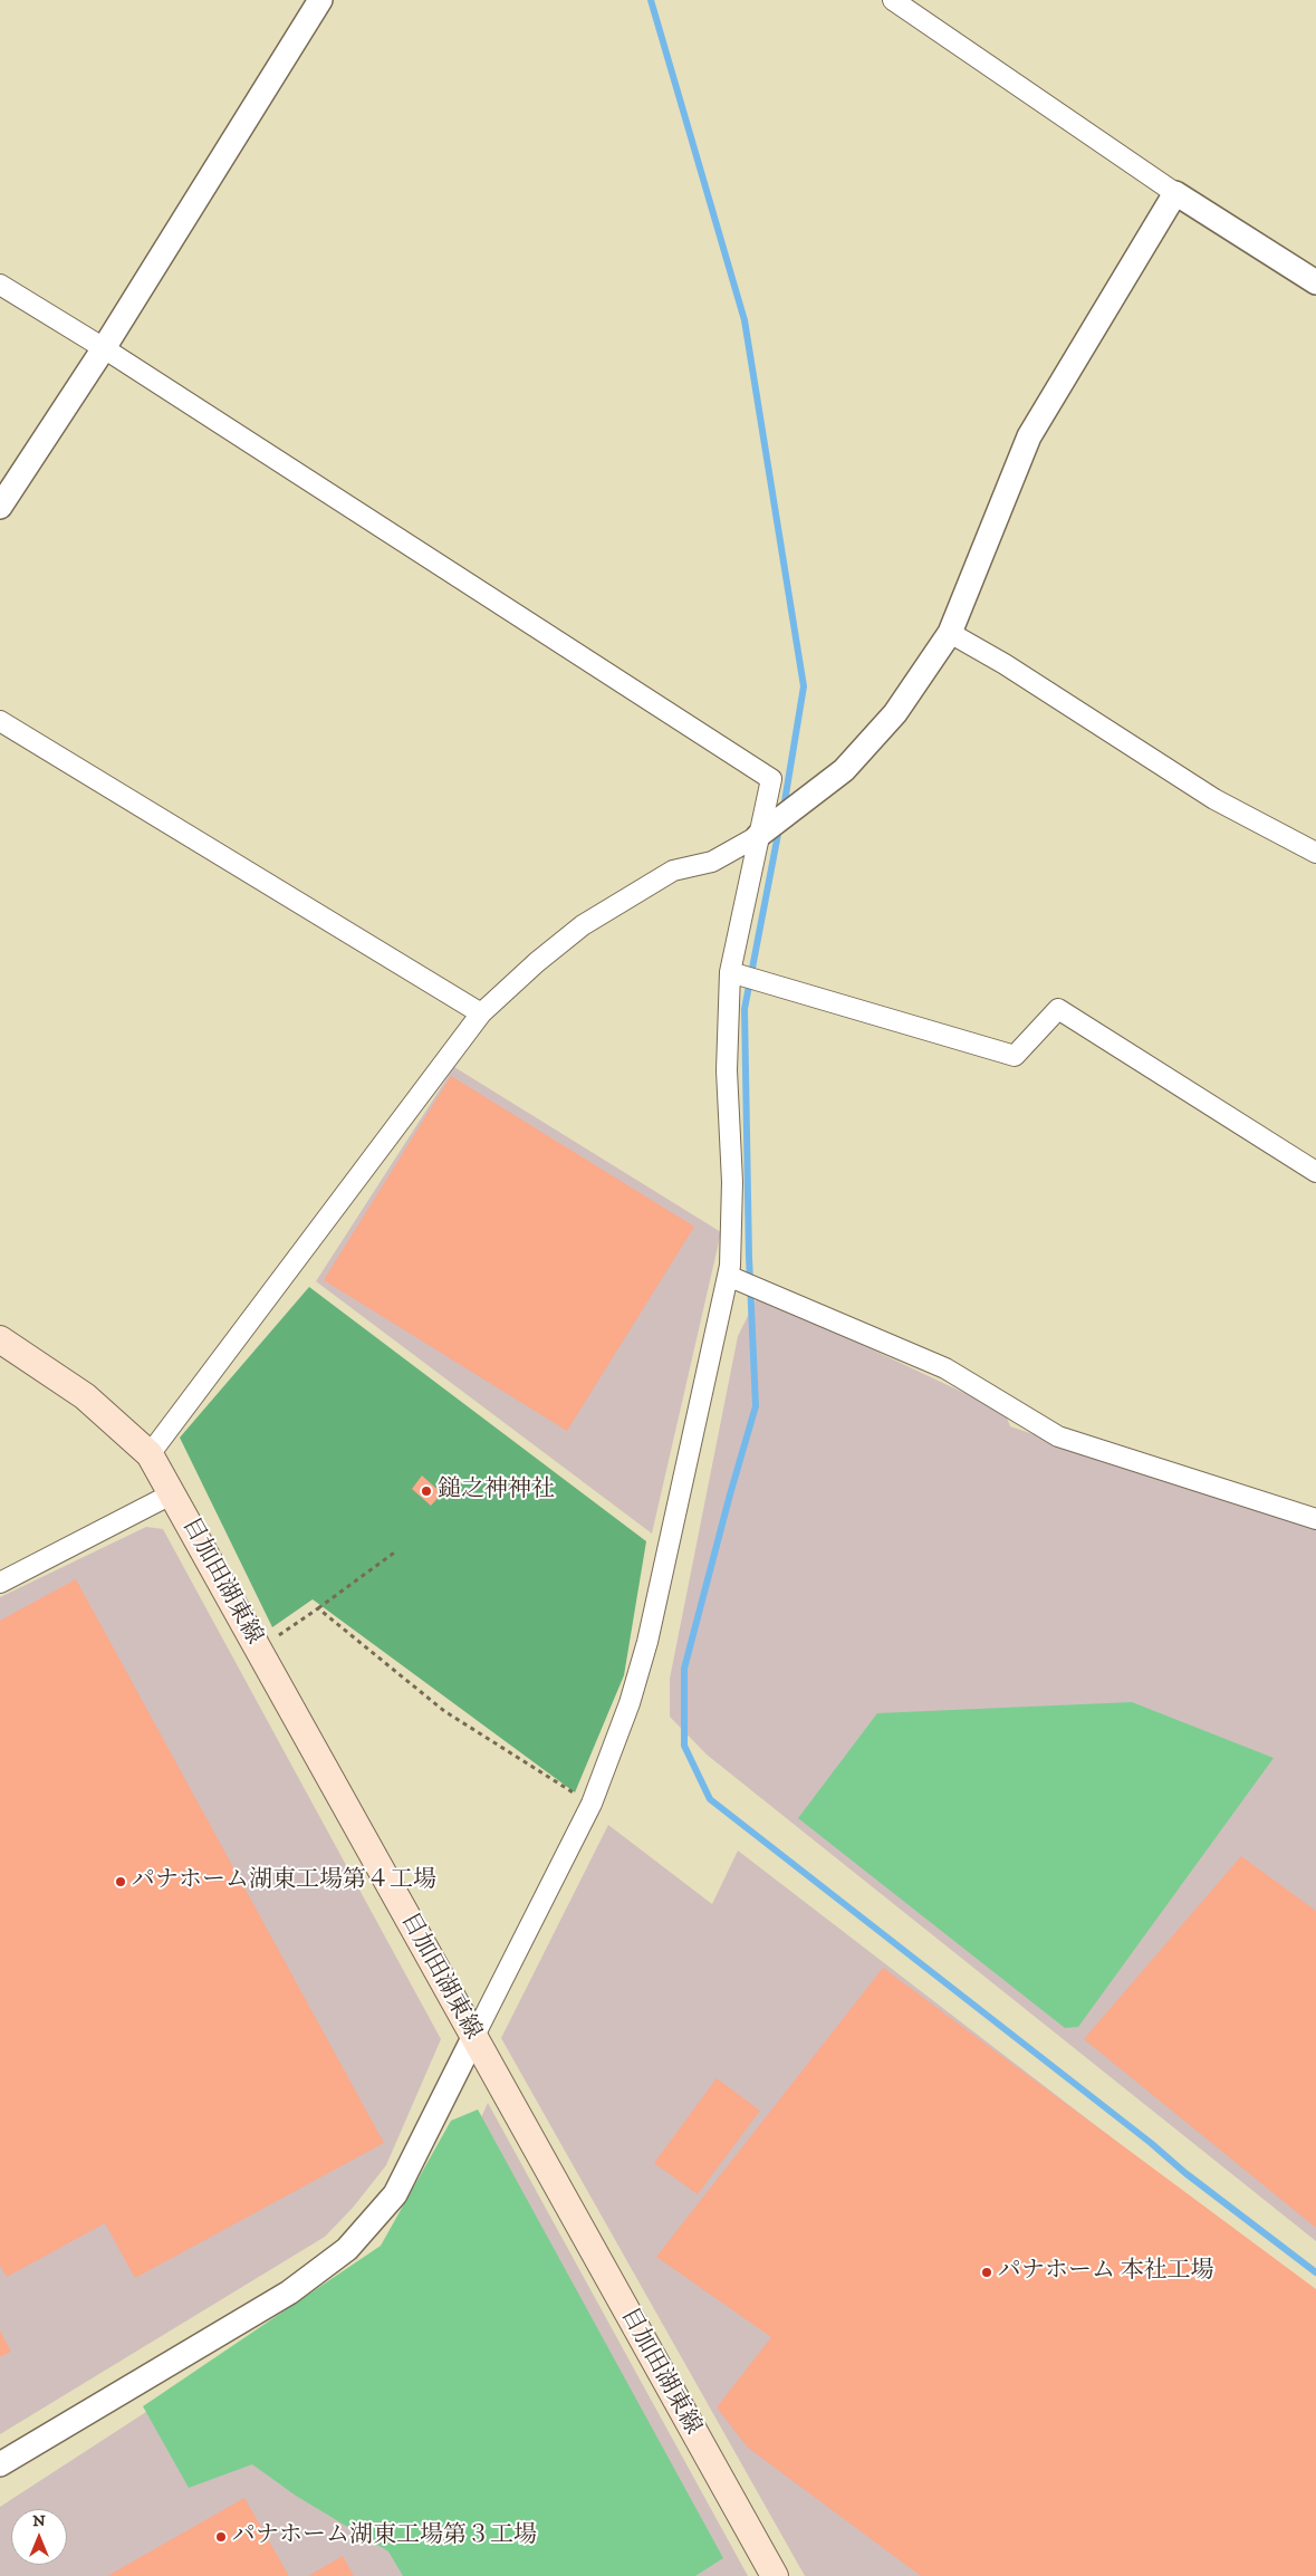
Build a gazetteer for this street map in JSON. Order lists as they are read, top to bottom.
{
  "streets": {
    "main road": ["目加田湖東線"]
  },
  "places": [
    "鎚之神神社",
    "パナホーム湖東工場第４工場",
    "パナホーム 本社工場",
    "パナホーム湖東工場第３工場"
  ],
  "north": "top"
}
